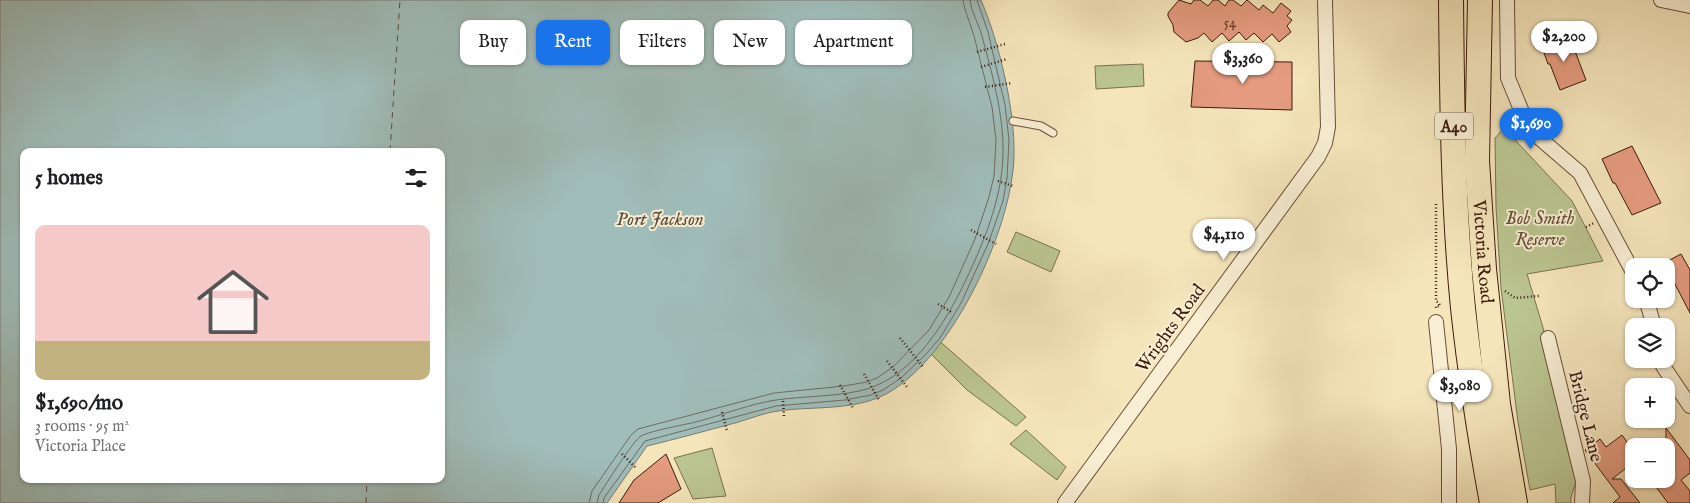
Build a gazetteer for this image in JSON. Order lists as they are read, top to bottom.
{
  "streets": {
    "highway": ["A40", "Victoria Road"],
    "street": ["Wrights Road", "Bridge Lane"]
  },
  "water": ["Port Jackson"],
  "parks": ["Bob Smith Reserve"],
  "house_numbers": ["54"],
  "page": {
    "chip": [
      "Buy",
      "Rent",
      "Filters",
      "New",
      "Apartment"
    ],
    "price": [
      "$2,200",
      "$3,360",
      "$1,690",
      "$4,110",
      "$3,080"
    ],
    "heading": "5 homes",
    "list": [
      {
        "name": "$1,690/mo",
        "note": "3 rooms · 95 m² · Victoria Place"
      }
    ],
    "map_buttons": ["+", "−"]
  }
}
